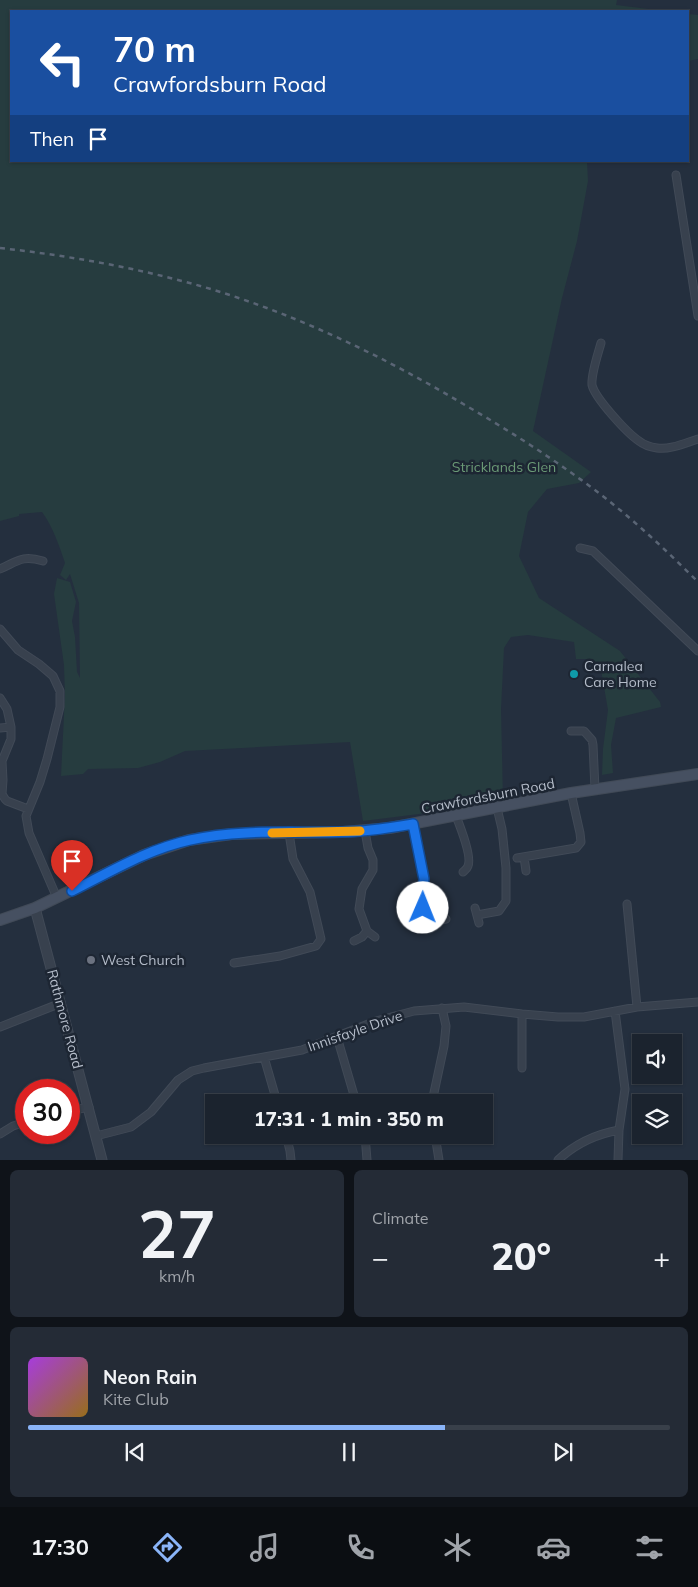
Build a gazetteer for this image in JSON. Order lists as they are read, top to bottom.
{
  "streets": {
    "main road": ["Crawfordsburn Road"],
    "street": ["Rathmore Road", "Innisfayle Drive"]
  },
  "crossings": [
    ["Crawfordsburn Road", "Rathmore Road"],
    ["Rathmore Road", "Innisfayle Drive"]
  ],
  "parks": ["Stricklands Glen"],
  "places": ["Carnalea Care Home", "West Church"],
  "page": {
    "turn": ["70 m", "Crawfordsburn Road"],
    "then": "Then",
    "limit": "30",
    "trip": "17:31 · 1 min · 350 m",
    "tile": [
      ["27", "km/h"],
      "Climate"
    ],
    "heat": ["−", "20°", "+"],
    "song": ["Neon Rain", "Kite Club"],
    "tabs": "17:30"
  }
}
